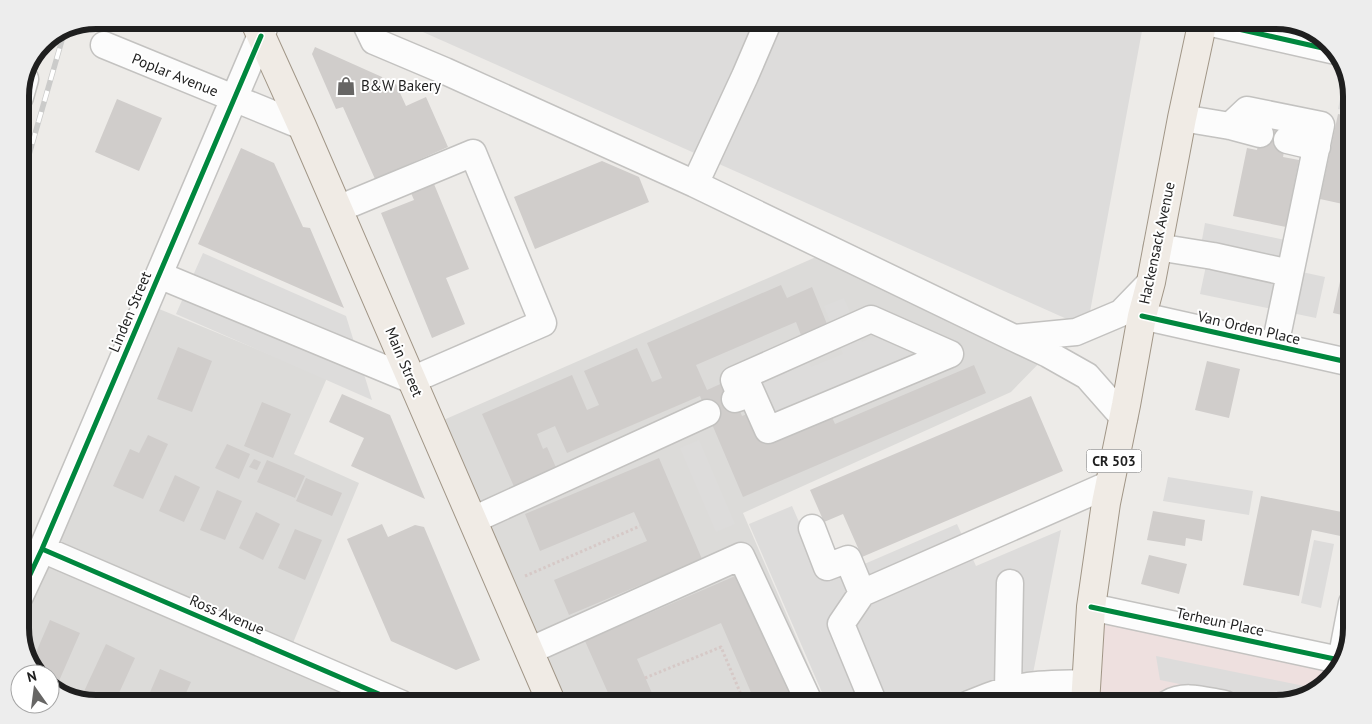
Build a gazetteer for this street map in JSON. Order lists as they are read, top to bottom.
{
  "streets": {
    "main road": ["Hackensack Avenue", "Main Street", "CR 503"],
    "street": [
      "Poplar Avenue",
      "Linden Street",
      "Van Orden Place",
      "Ross Avenue",
      "Terheun Place"
    ]
  },
  "crossings": [
    ["Poplar Avenue", "Linden Street"],
    ["Poplar Avenue", "Main Street"],
    ["Hackensack Avenue", "Van Orden Place"],
    ["Hackensack Avenue", "Terheun Place"],
    ["Linden Street", "Ross Avenue"]
  ],
  "places": {
    "shop": ["B&W Bakery"]
  },
  "north": "top"
}
